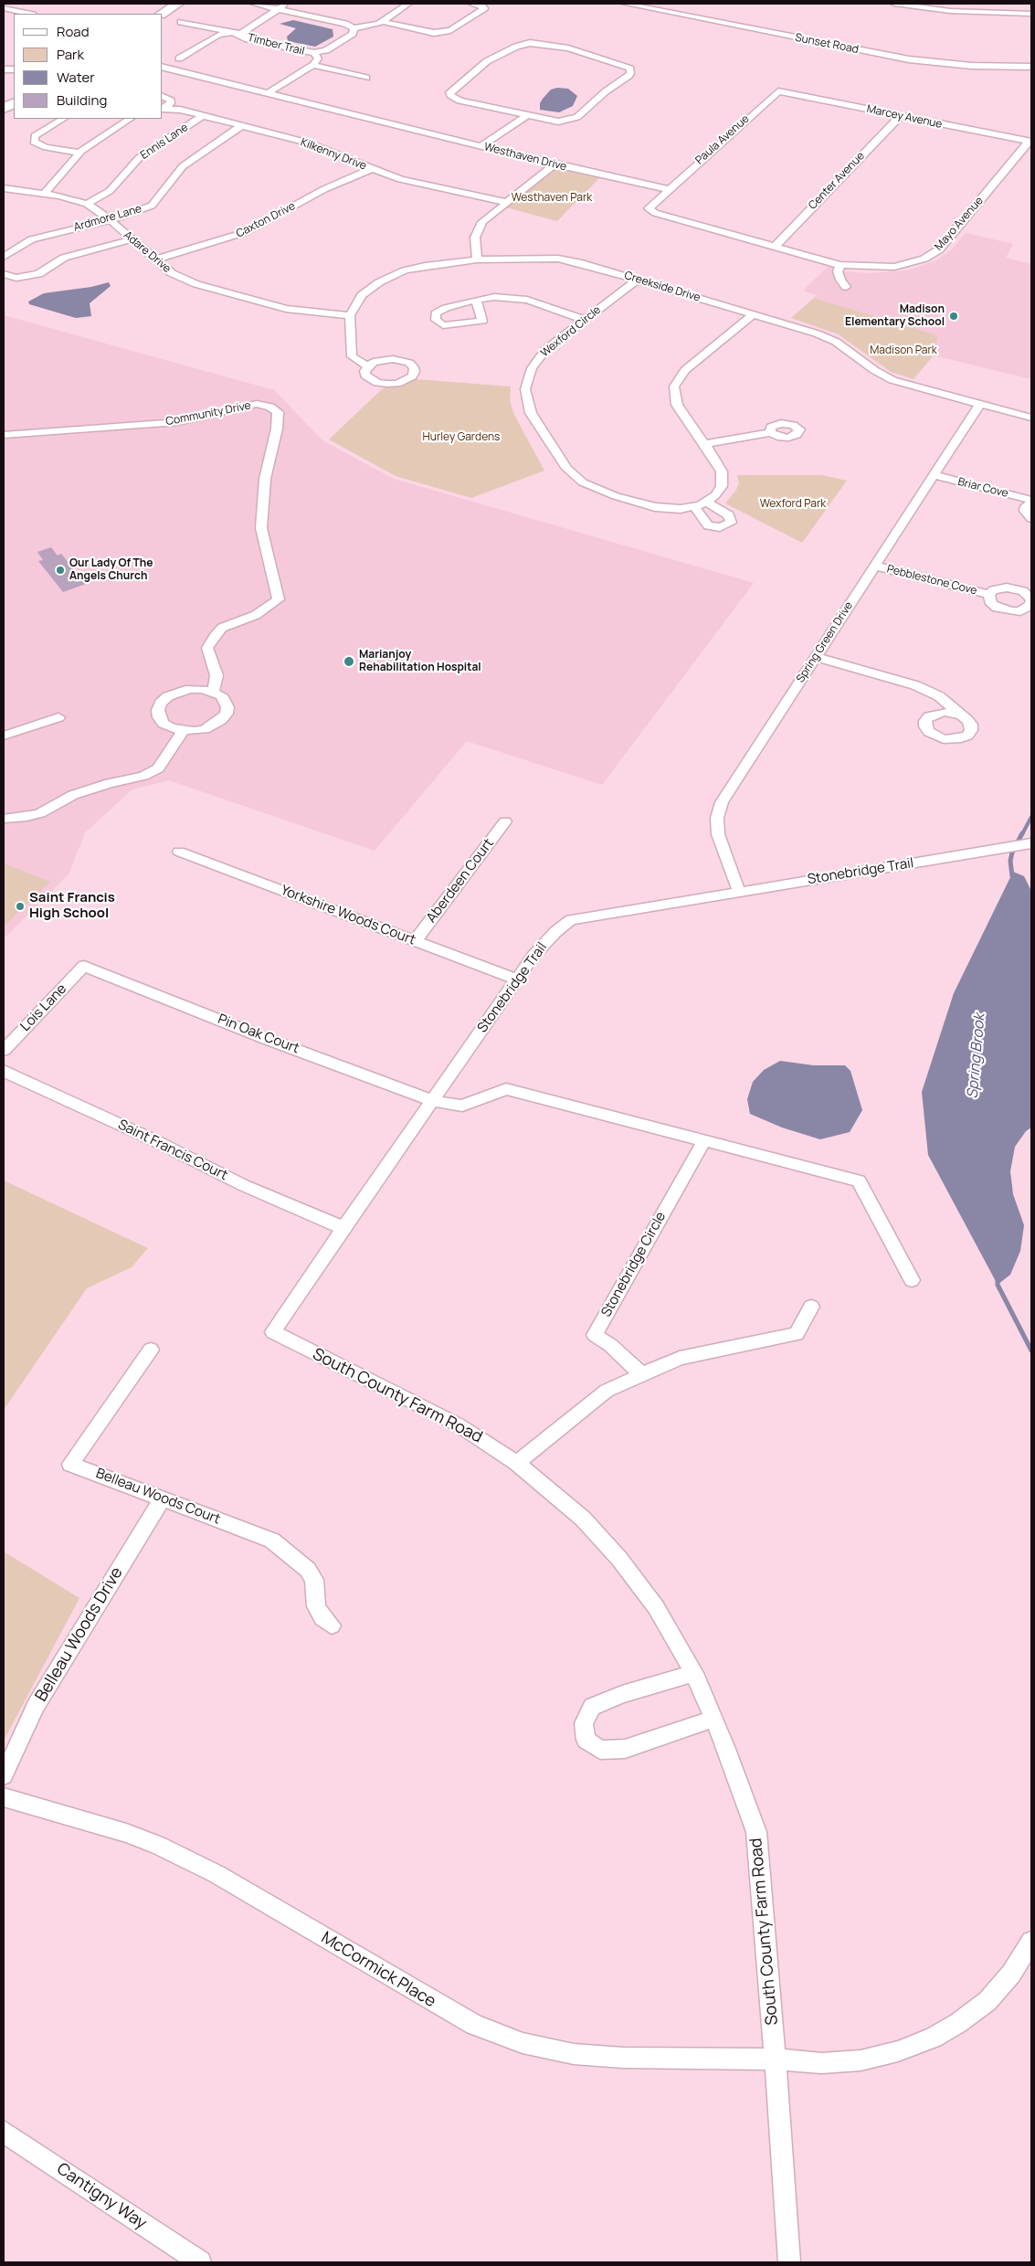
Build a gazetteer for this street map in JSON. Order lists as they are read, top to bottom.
{
  "streets": {
    "street": [
      "Sunset Road",
      "Timber Trail",
      "Marcey Avenue",
      "Paula Avenue",
      "Ennis Lane",
      "Kilkenny Drive",
      "Westhaven Drive",
      "Center Avenue",
      "Ardmore Lane",
      "Caxton Drive",
      "Mayo Avenue",
      "Adare Drive",
      "Creekside Drive",
      "Wexford Circle",
      "Community Drive",
      "Briar Cove",
      "Pebblestone Cove",
      "Spring Green Drive",
      "Stonebridge Trail",
      "Aberdeen Court",
      "Yorkshire Woods Court",
      "Lois Lane",
      "Pin Oak Court",
      "Saint Francis Court",
      "Stonebridge Circle",
      "South County Farm Road",
      "Belleau Woods Court",
      "Belleau Woods Drive",
      "McCormick Place",
      "Cantigny Way"
    ]
  },
  "crossings": [
    ["Timber Trail", "Westhaven Drive"],
    ["Marcey Avenue", "Paula Avenue"],
    ["Marcey Avenue", "Center Avenue"],
    ["Marcey Avenue", "Mayo Avenue"],
    ["Paula Avenue", "Westhaven Drive"],
    ["Ennis Lane", "Kilkenny Drive"],
    ["Ennis Lane", "Adare Drive"],
    ["Kilkenny Drive", "Ardmore Lane"],
    ["Kilkenny Drive", "Caxton Drive"],
    ["Ardmore Lane", "Adare Drive"],
    ["Caxton Drive", "Adare Drive"],
    ["Adare Drive", "Creekside Drive"],
    ["Creekside Drive", "Wexford Circle"],
    ["Creekside Drive", "Spring Green Drive"],
    ["Briar Cove", "Spring Green Drive"],
    ["Pebblestone Cove", "Spring Green Drive"],
    ["Spring Green Drive", "Stonebridge Trail"],
    ["Stonebridge Trail", "Yorkshire Woods Court"],
    ["Stonebridge Trail", "Pin Oak Court"],
    ["Stonebridge Trail", "Saint Francis Court"],
    ["Stonebridge Trail", "South County Farm Road"],
    ["Aberdeen Court", "Yorkshire Woods Court"],
    ["Lois Lane", "Pin Oak Court"],
    ["South County Farm Road", "McCormick Place"],
    ["Belleau Woods Court", "Belleau Woods Drive"]
  ],
  "water": ["Spring Brook"],
  "parks": [
    "Westhaven Park",
    "Madison Park",
    "Hurley Gardens",
    "Wexford Park"
  ],
  "places": [
    "Madison Elementary School",
    "Our Lady Of The Angels Church",
    "Marianjoy Rehabilitation Hospital",
    "Saint Francis High School"
  ],
  "legend": [
    "Road",
    "Park",
    "Water",
    "Building"
  ]
}
